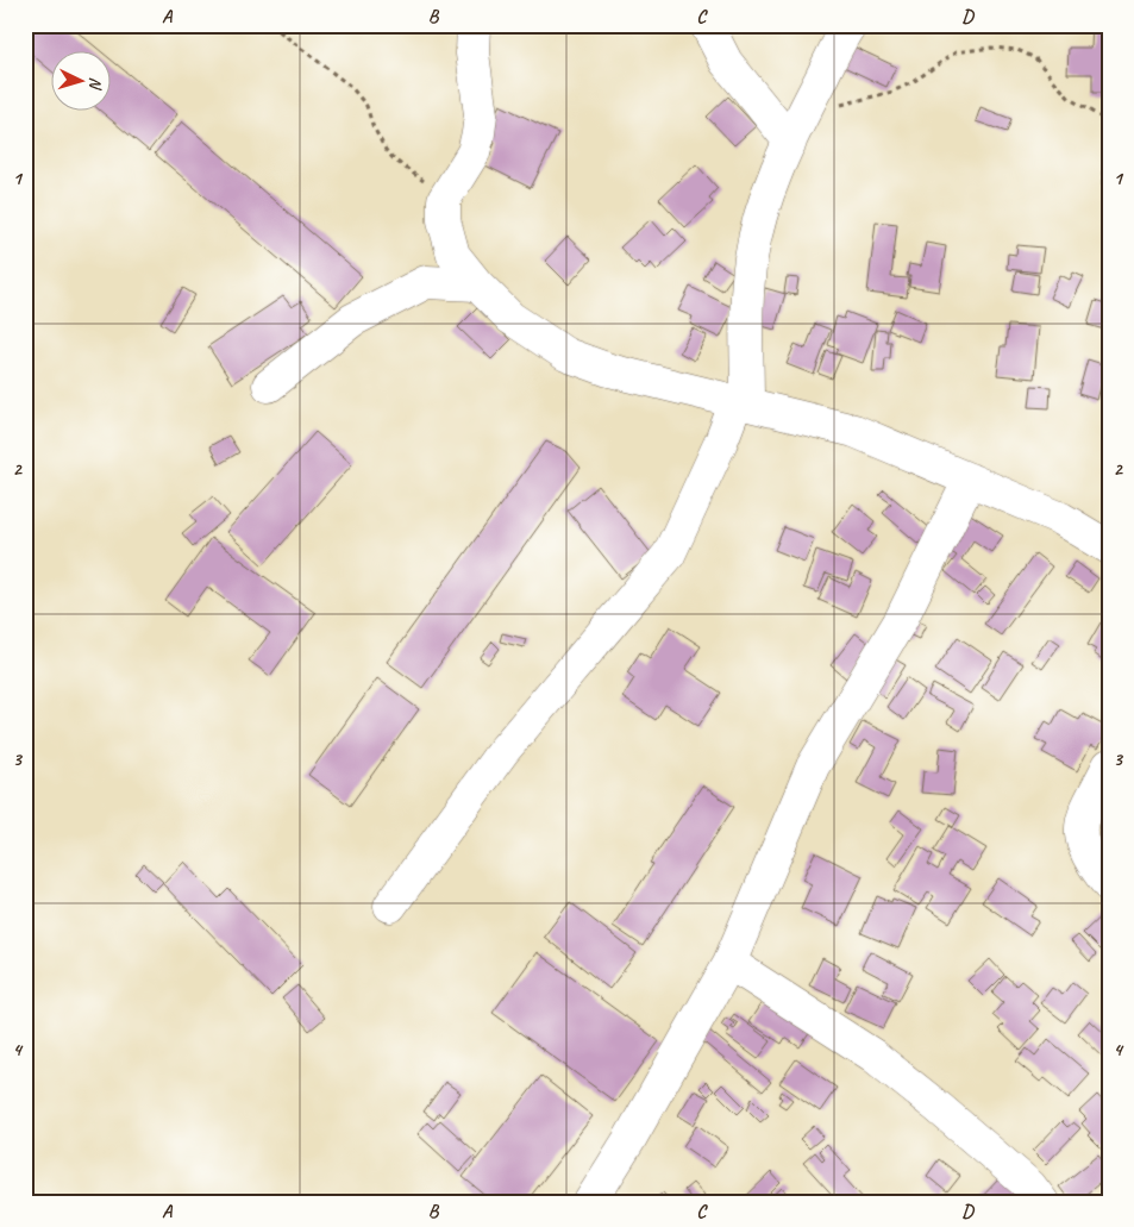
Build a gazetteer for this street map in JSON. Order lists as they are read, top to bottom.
{
  "north": "right",
  "grid": {
    "columns": [
      "A",
      "B",
      "C",
      "D"
    ],
    "rows": [
      "1",
      "2",
      "3",
      "4"
    ]
  }
}
